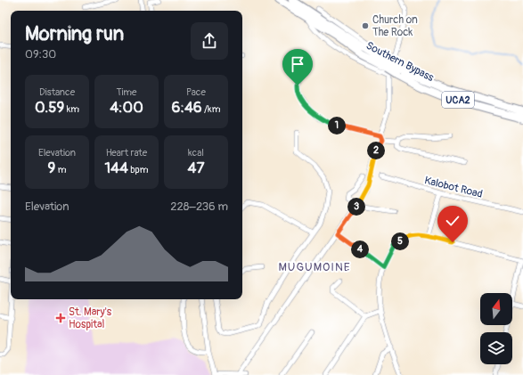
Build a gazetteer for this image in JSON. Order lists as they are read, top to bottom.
{
  "streets": {
    "highway": ["Southern Bypass", "UCA2"],
    "street": ["Kalobot Road"]
  },
  "districts": ["MUGUMOINE"],
  "places": {
    "other": ["Church on The Rock"],
    "health": ["St. Mary's Hospital"]
  },
  "north": "top",
  "page": {
    "heading": ["Morning run", "09:30"],
    "stats": [
      ["Distance", "0.59 km"],
      ["Time", "4:00"],
      ["Pace", "6:46 /km"],
      ["Elevation", "9 m"],
      ["Heart rate", "144 bpm"],
      ["kcal", "47"]
    ],
    "pins": [
      "1",
      "2",
      "3",
      "5",
      "4"
    ],
    "chart": ["Elevation", "228–236 m"]
  }
}
